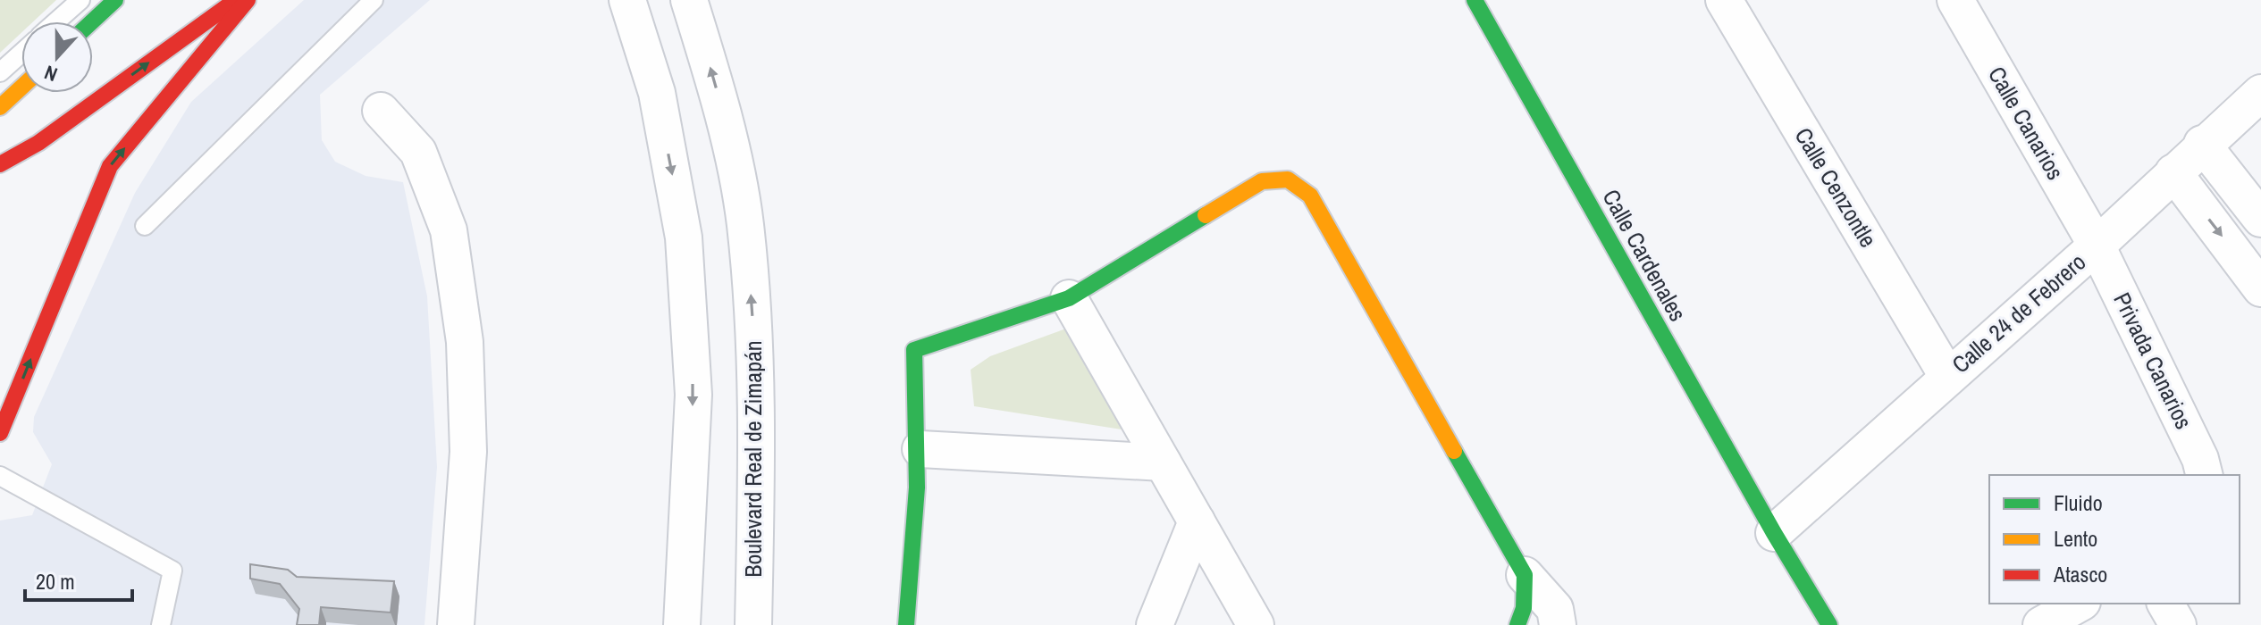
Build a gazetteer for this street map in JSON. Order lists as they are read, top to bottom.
{
  "streets": {
    "main road": ["Calle Cardenales"],
    "street": [
      "Calle Canarios",
      "Calle Cenzontle",
      "Calle 24 de Febrero",
      "Privada Canarios",
      "Boulevard Real de Zimapán"
    ]
  },
  "crossings": [
    ["Calle Canarios", "Calle 24 de Febrero"],
    ["Calle Canarios", "Privada Canarios"],
    ["Calle Cenzontle", "Calle 24 de Febrero"],
    ["Calle Cardenales", "Calle 24 de Febrero"],
    ["Calle 24 de Febrero", "Privada Canarios"]
  ],
  "legend": ["Fluido", "Lento", "Atasco"],
  "scale_bar": "20 m",
  "north": "bottom"
}
